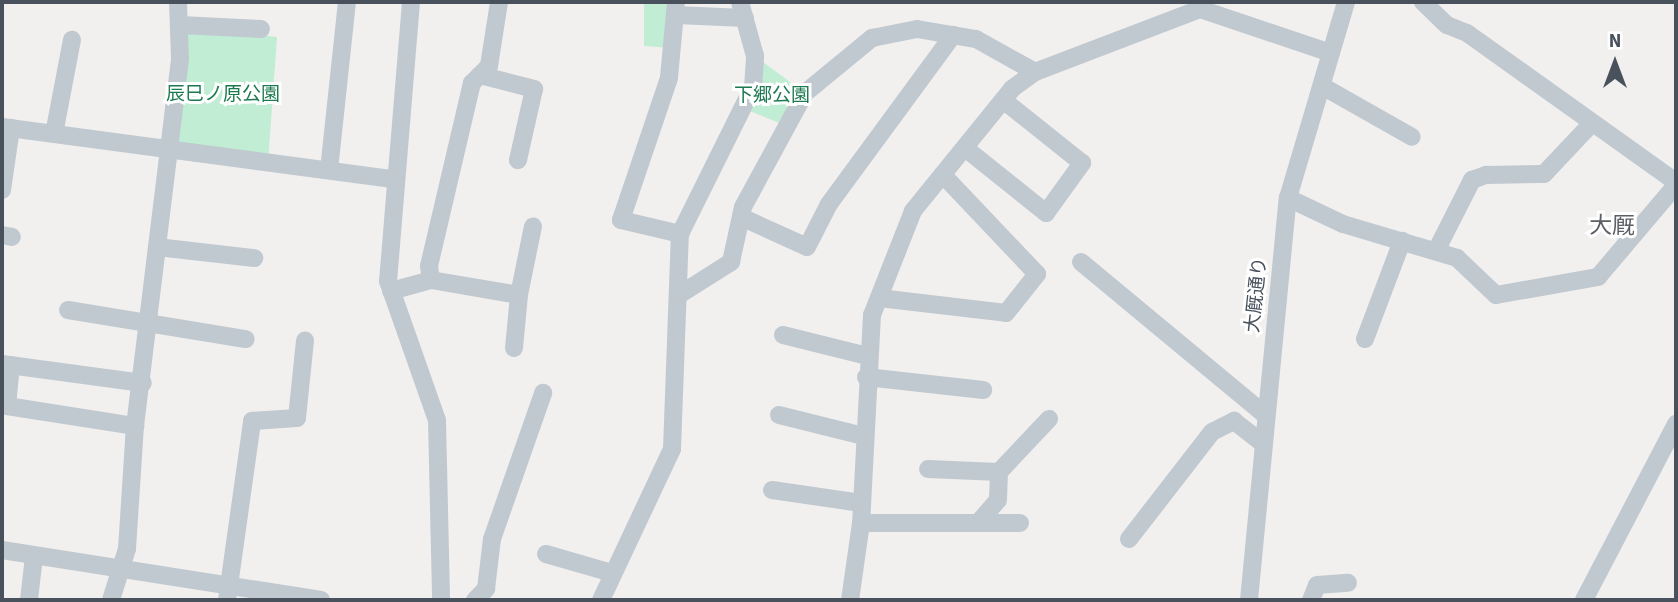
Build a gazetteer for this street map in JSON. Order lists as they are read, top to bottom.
{
  "streets": {
    "street": ["大厩通り"]
  },
  "districts": ["大厩"],
  "parks": ["辰巳ノ原公園", "下郷公園"],
  "north": "top"
}
